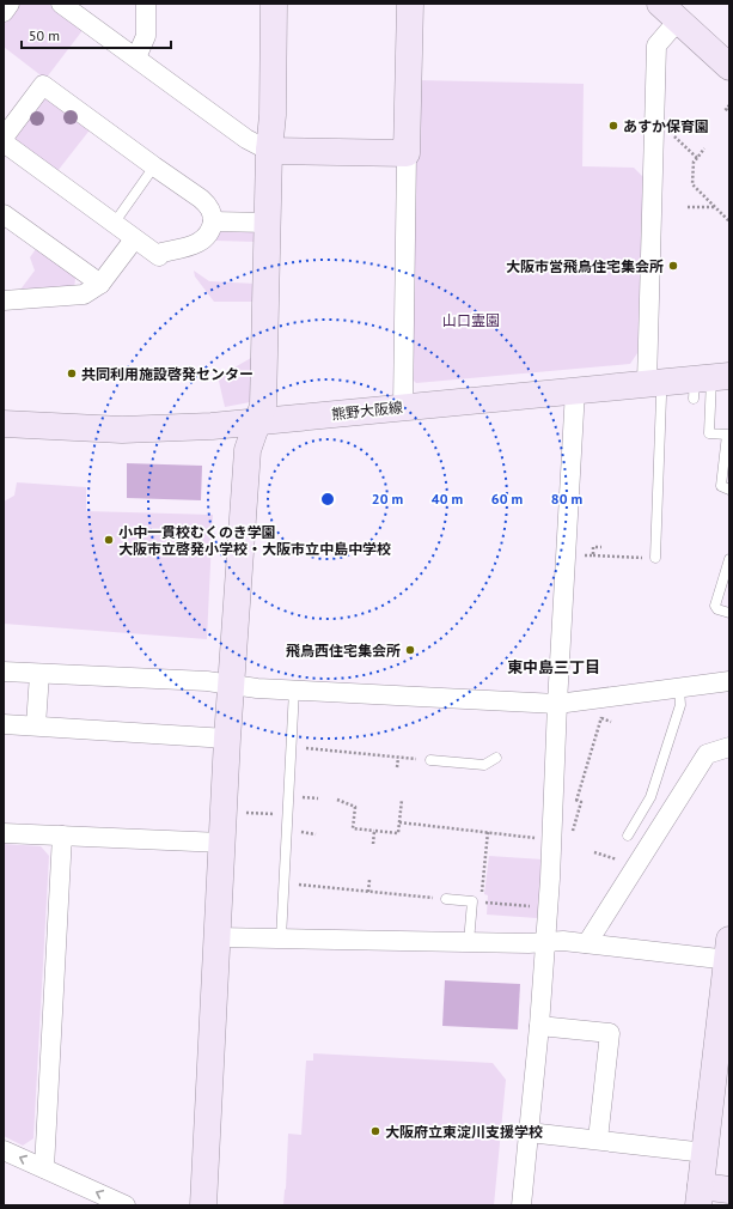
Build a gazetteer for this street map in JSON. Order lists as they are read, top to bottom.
{
  "streets": {
    "street": ["熊野大阪線"]
  },
  "districts": ["東中島三丁目"],
  "parks": ["山口霊園"],
  "places": [
    "あすか保育園",
    "大阪市営飛鳥住宅集会所",
    "共同利用施設啓発センター",
    "小中一貫校むくのき学園 大阪市立啓発小学校・大阪市立中島中学校",
    "飛鳥西住宅集会所",
    "大阪府立東淀川支援学校"
  ],
  "scale_bar": "50 m",
  "rings": [
    "20 m",
    "40 m",
    "60 m",
    "80 m"
  ]
}
